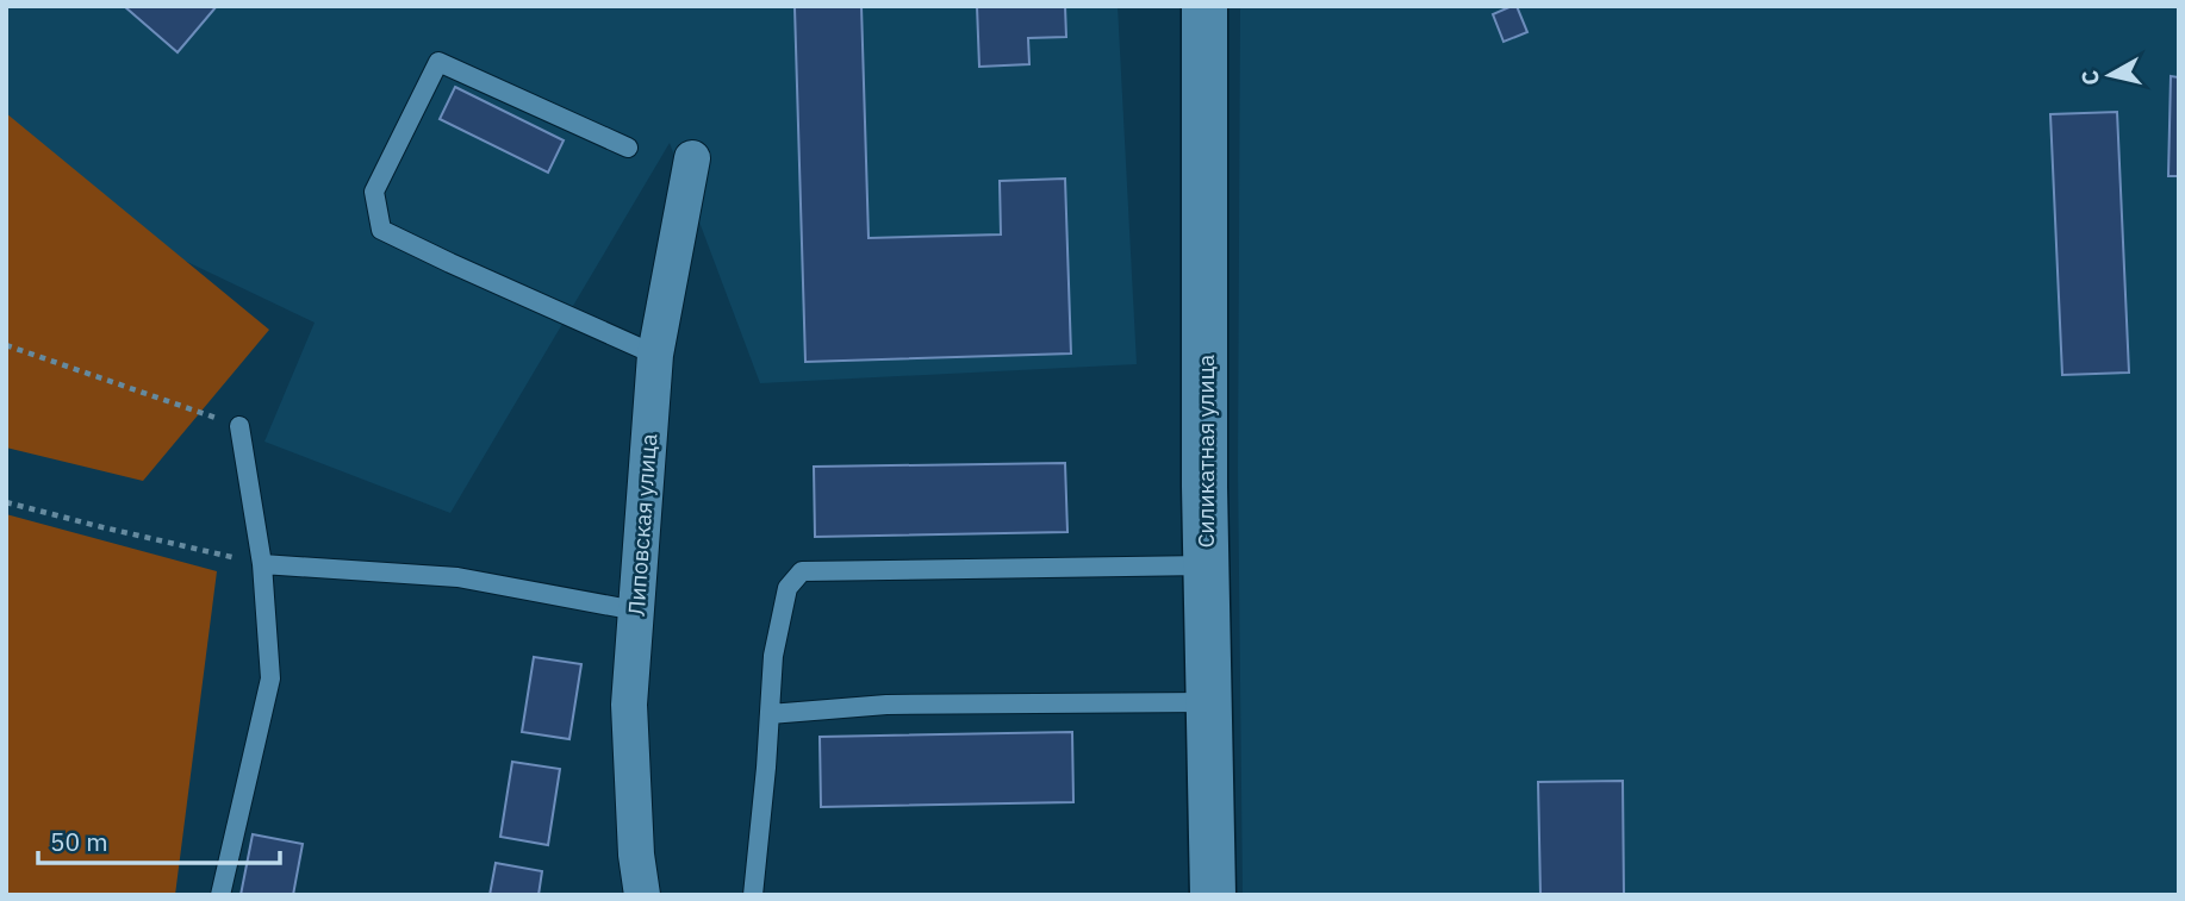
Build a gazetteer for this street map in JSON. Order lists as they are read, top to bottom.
{
  "streets": {
    "street": ["Силикатная улица", "Липовская улица"]
  },
  "scale_bar": "50 m",
  "north": "left"
}
